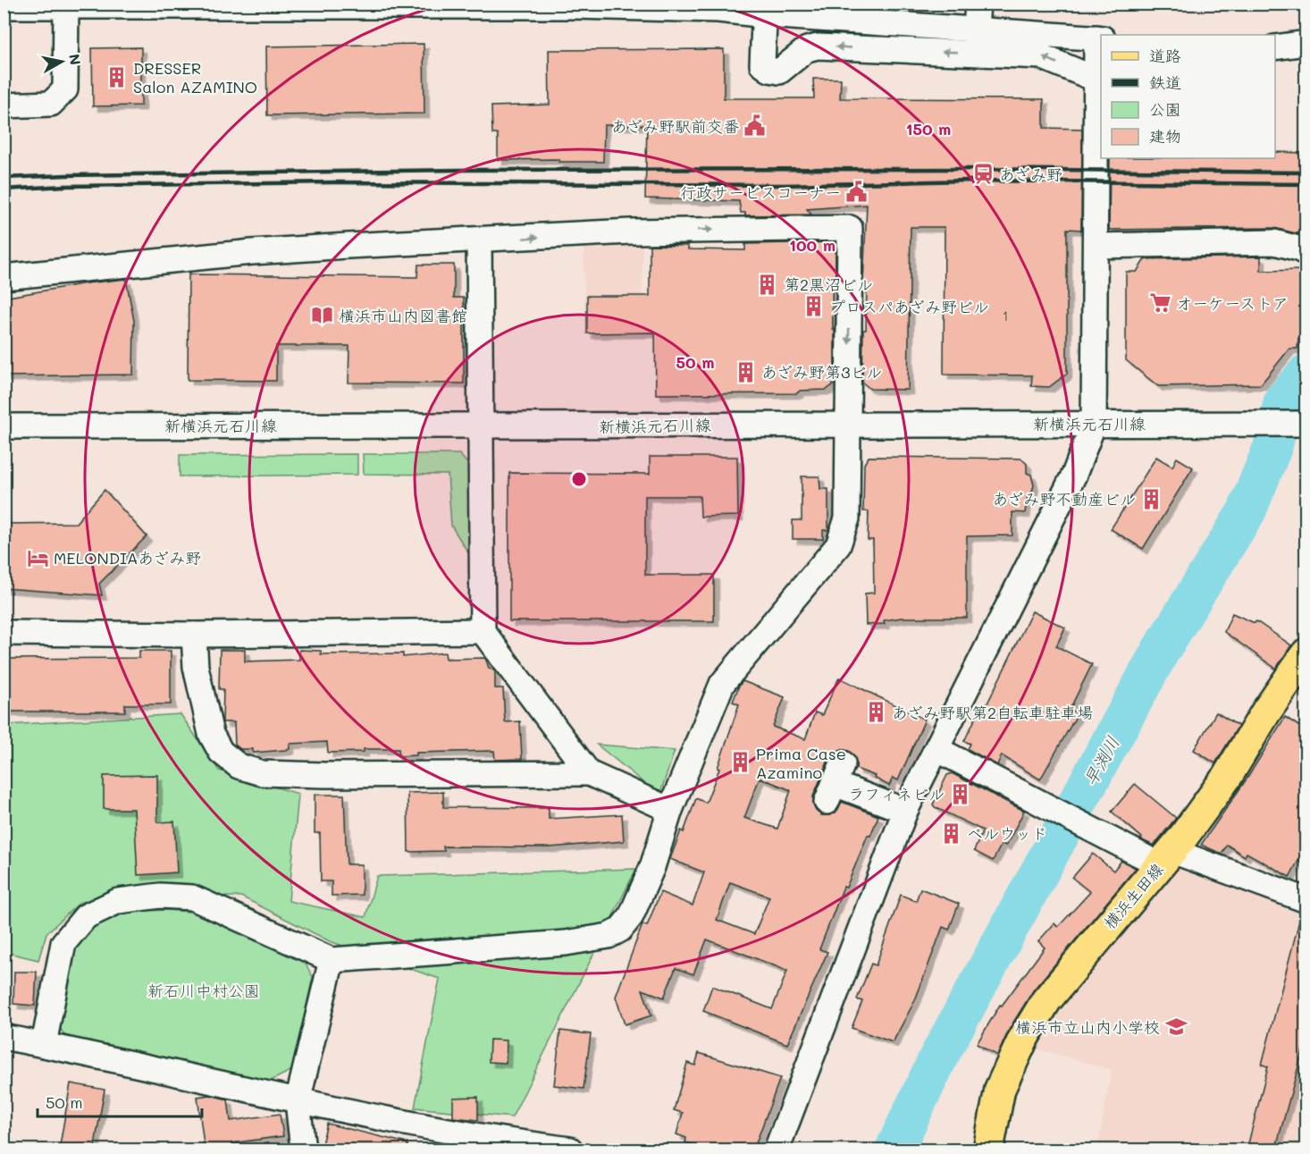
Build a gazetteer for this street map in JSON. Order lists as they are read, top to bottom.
{
  "streets": {
    "main road": ["横浜生田線"],
    "street": ["新横浜元石川線"]
  },
  "water": ["早渕川"],
  "parks": ["新石川中村公園"],
  "places": {
    "building": [
      "DRESSER Salon AZAMINO",
      "第2黒沼ビル",
      "プロスパあざみ野ビル",
      "あざみ野第3ビル",
      "あざみ野不動産ビル",
      "あざみ野駅第2自転車駐車場",
      "Prima Case Azamino",
      "ラフィネビル",
      "ベルウッド"
    ],
    "public building": ["あざみ野駅前交番", "行政サービスコーナー"],
    "station": ["あざみ野"],
    "supermarket": ["オーケーストア"],
    "library": ["横浜市山内図書館"],
    "hotel": ["MELONDIAあざみ野"],
    "school or university": ["横浜市立山内小学校"]
  },
  "house_numbers": ["1"],
  "legend": [
    "道路",
    "鉄道",
    "公園",
    "建物"
  ],
  "scale_bar": "50 m",
  "north": "right",
  "rings": ["150 m", "100 m", "50 m"]
}
